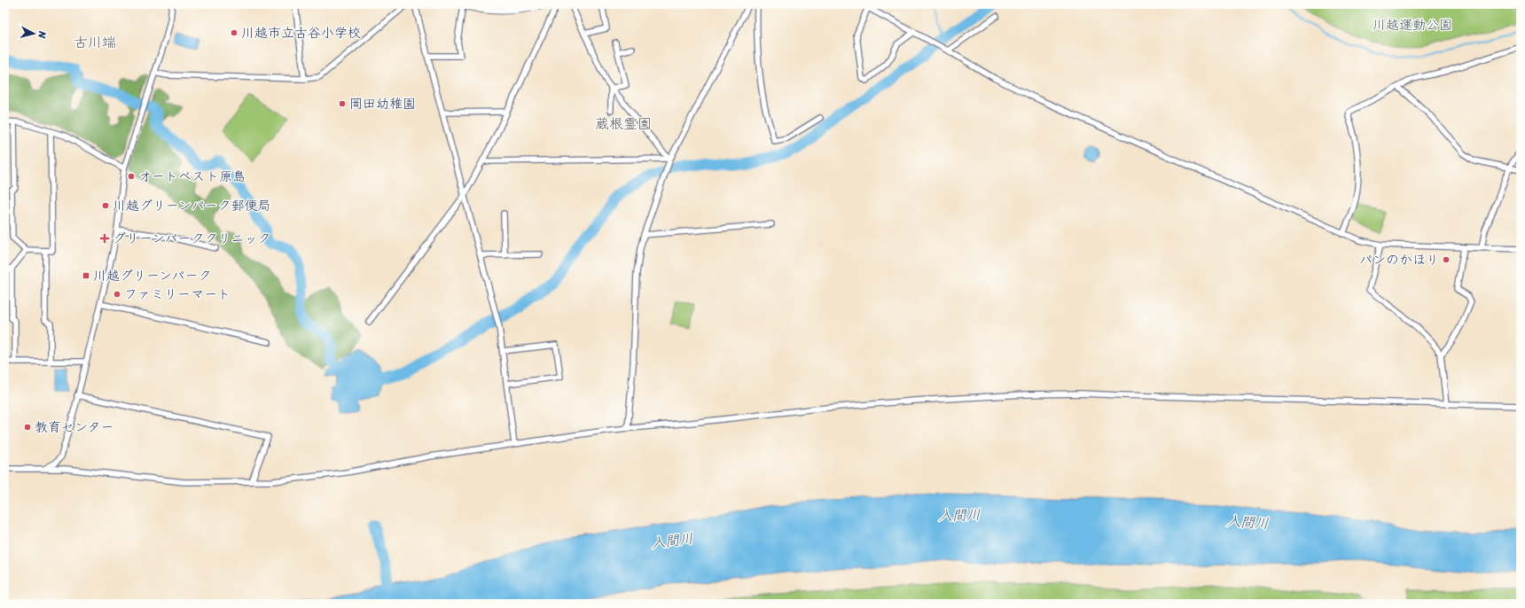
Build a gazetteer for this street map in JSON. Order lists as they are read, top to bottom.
{
  "districts": ["古川端", "蔵根霊園"],
  "water": ["入間川"],
  "parks": ["川越運動公園"],
  "places": {
    "other": [
      "川越市立古谷小学校",
      "岡田幼稚園",
      "オートベスト原島",
      "川越グリーンパーク郵便局",
      "パンのかほり",
      "ファミリーマート",
      "教育センター"
    ],
    "health": ["グリーンパーククリニック"],
    "transit": ["川越グリーンパーク"]
  },
  "north": "right"
}
